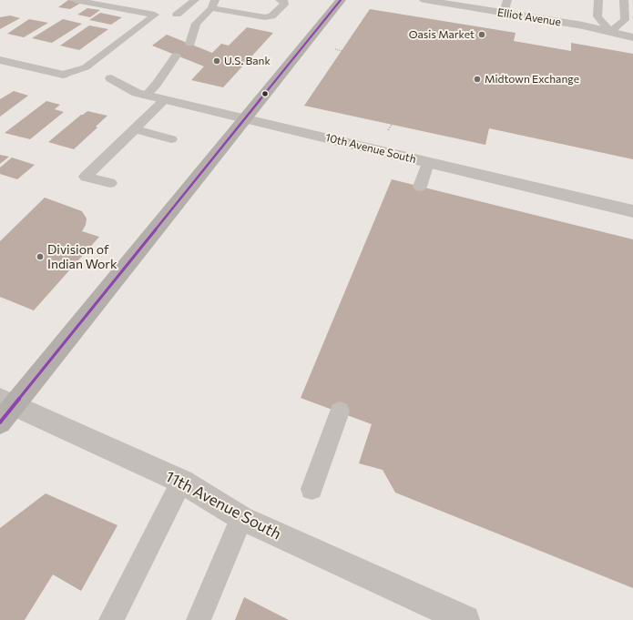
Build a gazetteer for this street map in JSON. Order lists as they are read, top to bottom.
{
  "streets": {
    "street": ["Elliot Avenue", "10th Avenue South", "11th Avenue South"]
  },
  "places": [
    "Oasis Market",
    "U.S. Bank",
    "Midtown Exchange",
    "Division of Indian Work"
  ]
}
